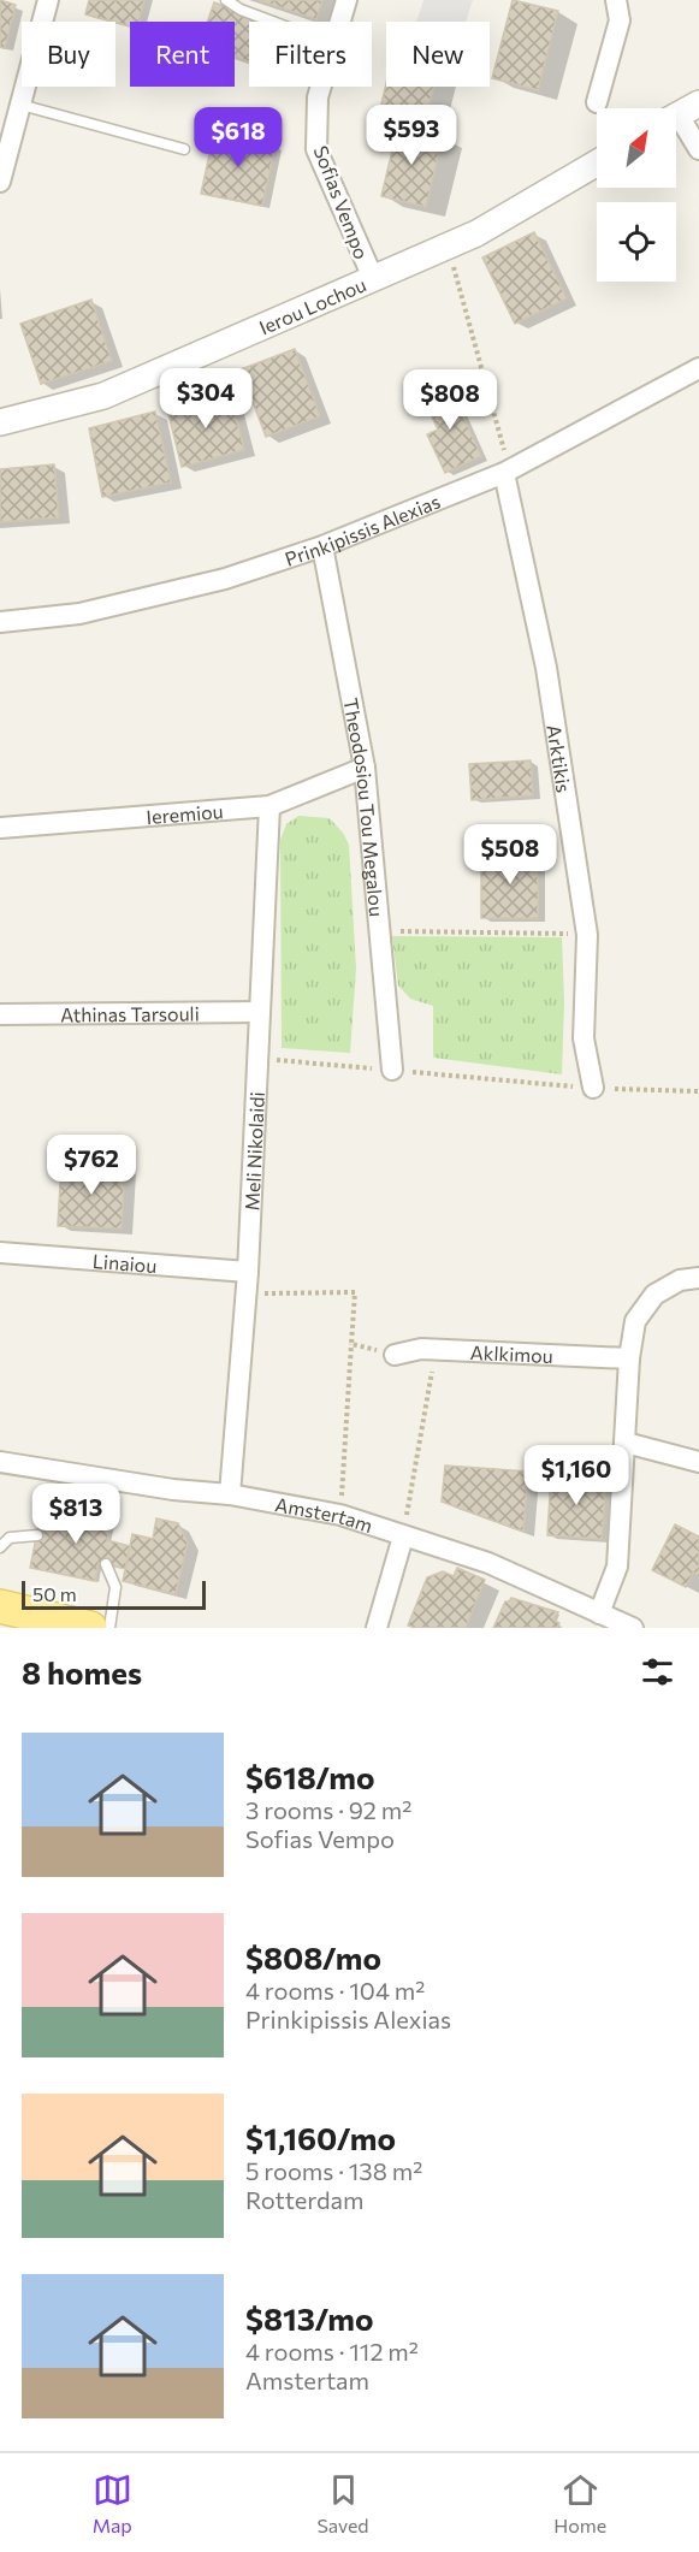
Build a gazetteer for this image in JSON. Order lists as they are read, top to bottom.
{
  "streets": {
    "street": [
      "Sofias Vempo",
      "Ierou Lochou",
      "Prinkipissis Alexias",
      "Arktikis",
      "Theodosiou Tou Megalou",
      "Ieremiou",
      "Athinas Tarsouli",
      "Meli Nikolaidi",
      "Linaiou",
      "Aklkimou",
      "Amstertam"
    ]
  },
  "crossings": [
    ["Sofias Vempo", "Ierou Lochou"],
    ["Prinkipissis Alexias", "Arktikis"],
    ["Prinkipissis Alexias", "Theodosiou Tou Megalou"],
    ["Theodosiou Tou Megalou", "Ieremiou"],
    ["Ieremiou", "Meli Nikolaidi"],
    ["Athinas Tarsouli", "Meli Nikolaidi"],
    ["Meli Nikolaidi", "Linaiou"],
    ["Meli Nikolaidi", "Amstertam"]
  ],
  "scale_bar": "50 m",
  "north": "top right",
  "page": {
    "chip": [
      "Buy",
      "Rent",
      "Filters",
      "New"
    ],
    "price": [
      "$593",
      "$618",
      "$304",
      "$808",
      "$508",
      "$762",
      "$1,160",
      "$813"
    ],
    "scale": "50 m",
    "heading": "8 homes",
    "list": [
      {
        "name": "$618/mo",
        "note": "3 rooms · 92 m² · Sofias Vempo"
      },
      {
        "name": "$808/mo",
        "note": "4 rooms · 104 m² · Prinkipissis Alexias"
      },
      {
        "name": "$1,160/mo",
        "note": "5 rooms · 138 m² · Rotterdam"
      },
      {
        "name": "$813/mo",
        "note": "4 rooms · 112 m² · Amstertam"
      }
    ],
    "tabs": ["Map", "Saved", "Home"]
  }
}
